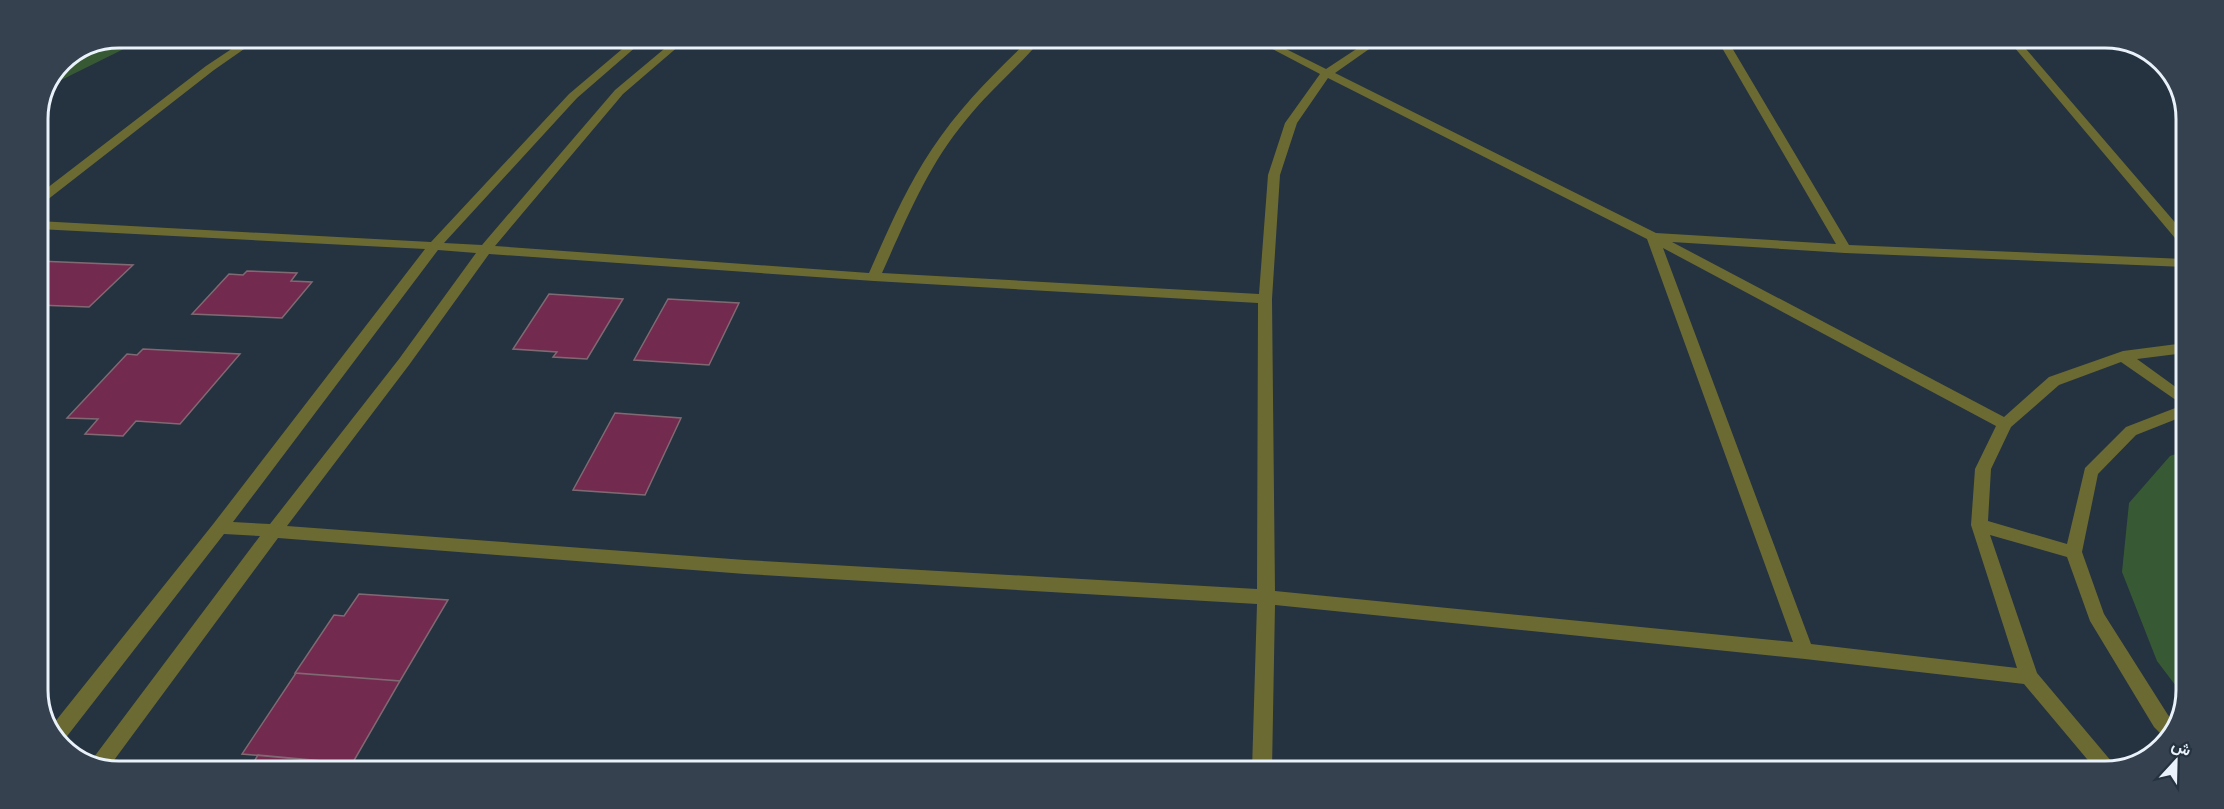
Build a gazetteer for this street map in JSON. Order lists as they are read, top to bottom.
{
  "north": "top"
}
